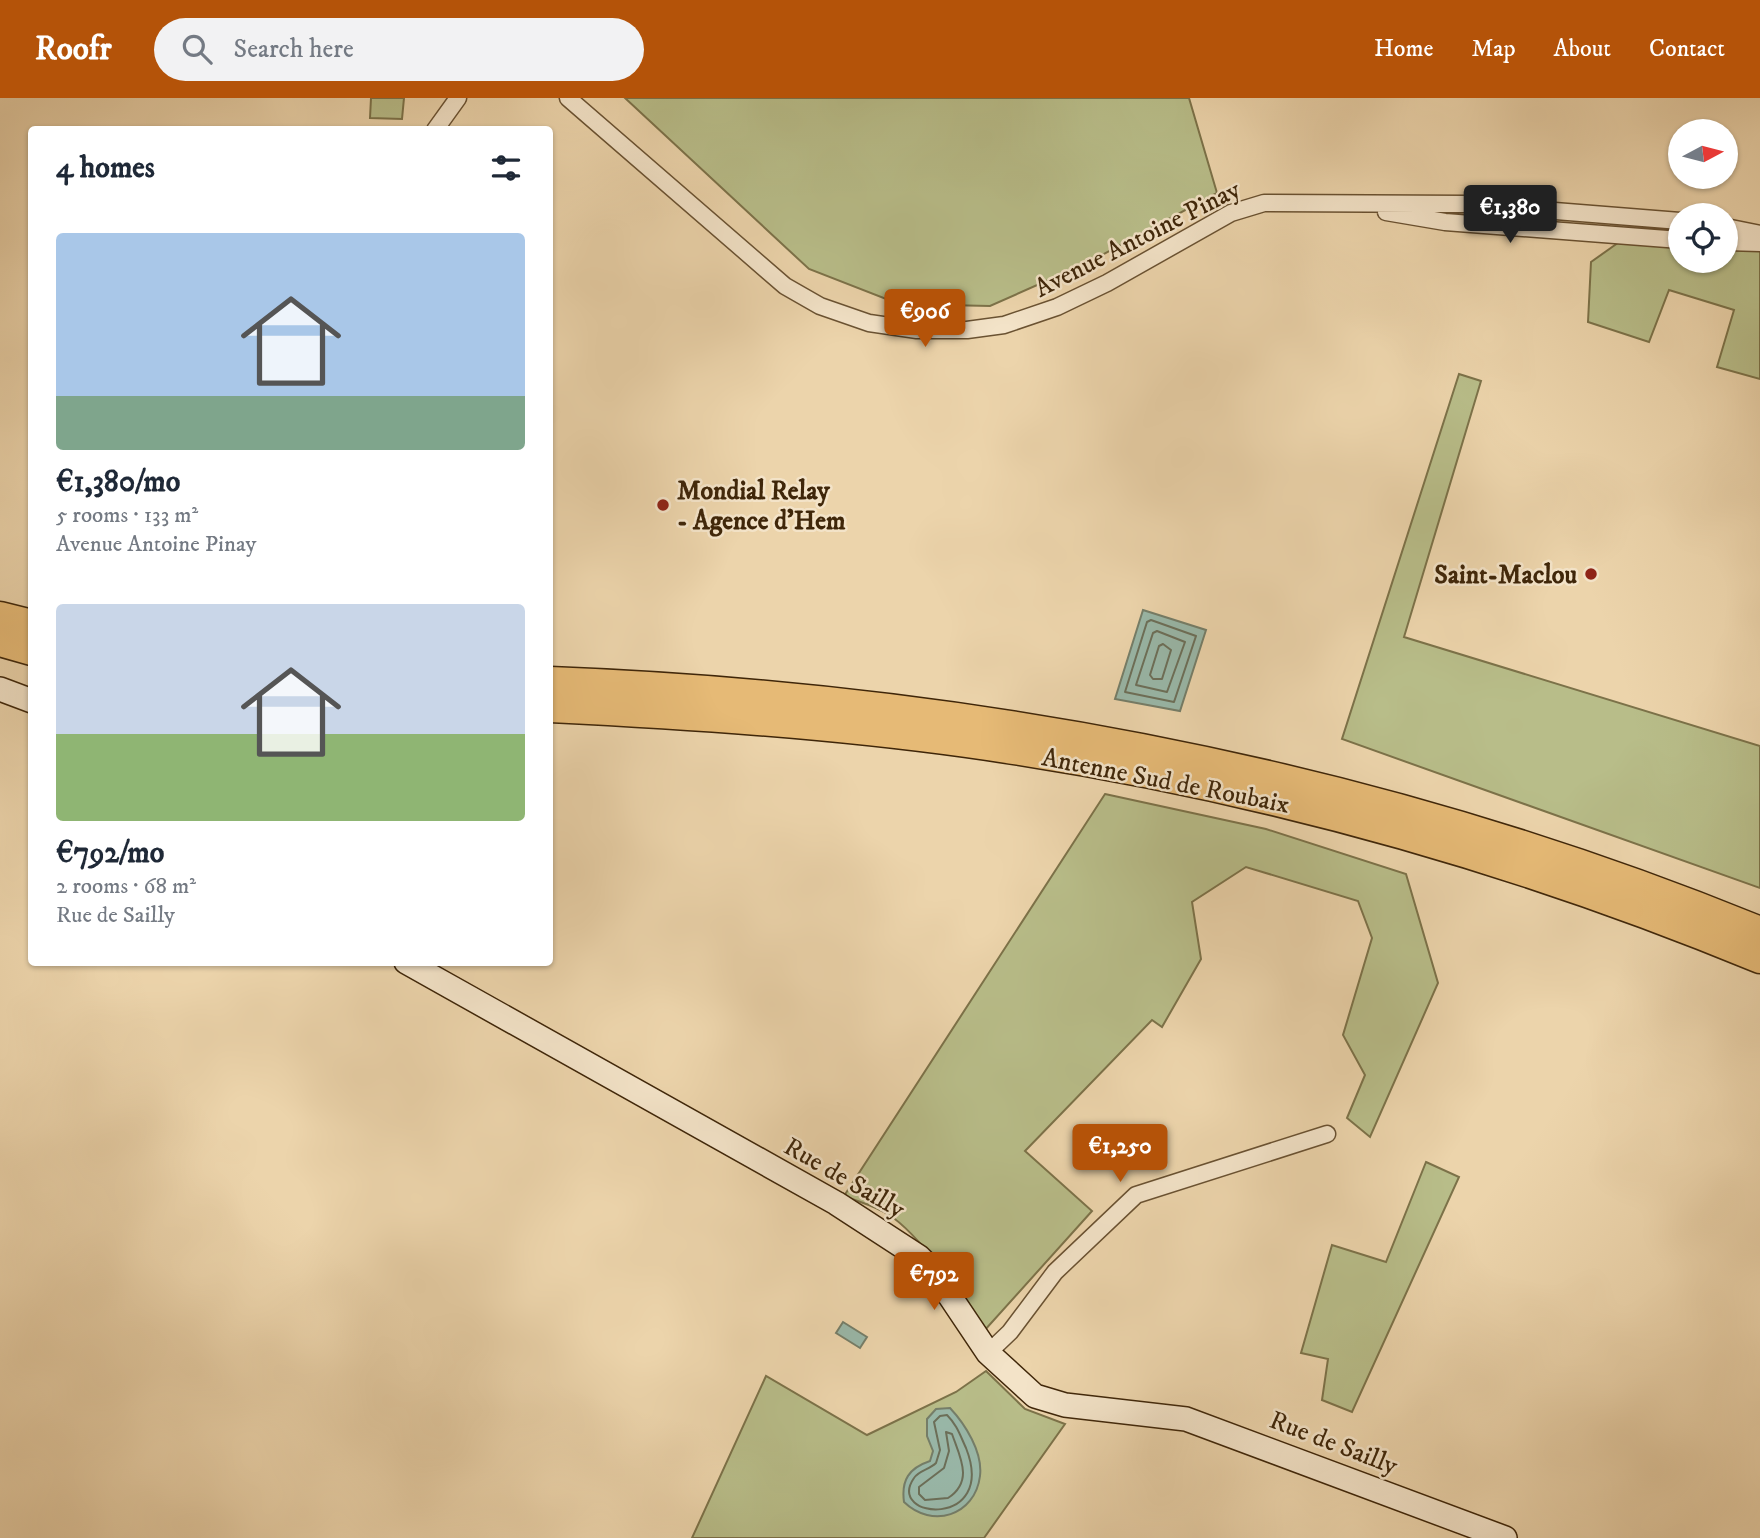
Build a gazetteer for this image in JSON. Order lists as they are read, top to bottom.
{
  "streets": {
    "highway": ["Antenne Sud de Roubaix"],
    "street": ["Avenue Antoine Pinay", "Rue de Sailly"]
  },
  "places": ["Mondial Relay - Agence d'Hem", "Saint-Maclou"],
  "north": "right",
  "page": {
    "header": "Roofr",
    "search": "Search here",
    "nav": [
      "Home",
      "Map",
      "About",
      "Contact"
    ],
    "heading": "4 homes",
    "price": [
      "€1,380",
      "€906",
      "€1,250",
      "€792"
    ],
    "list": [
      {
        "name": "€1,380/mo",
        "note": "5 rooms · 133 m² · Avenue Antoine Pinay"
      },
      {
        "name": "€792/mo",
        "note": "2 rooms · 68 m² · Rue de Sailly"
      }
    ]
  }
}
